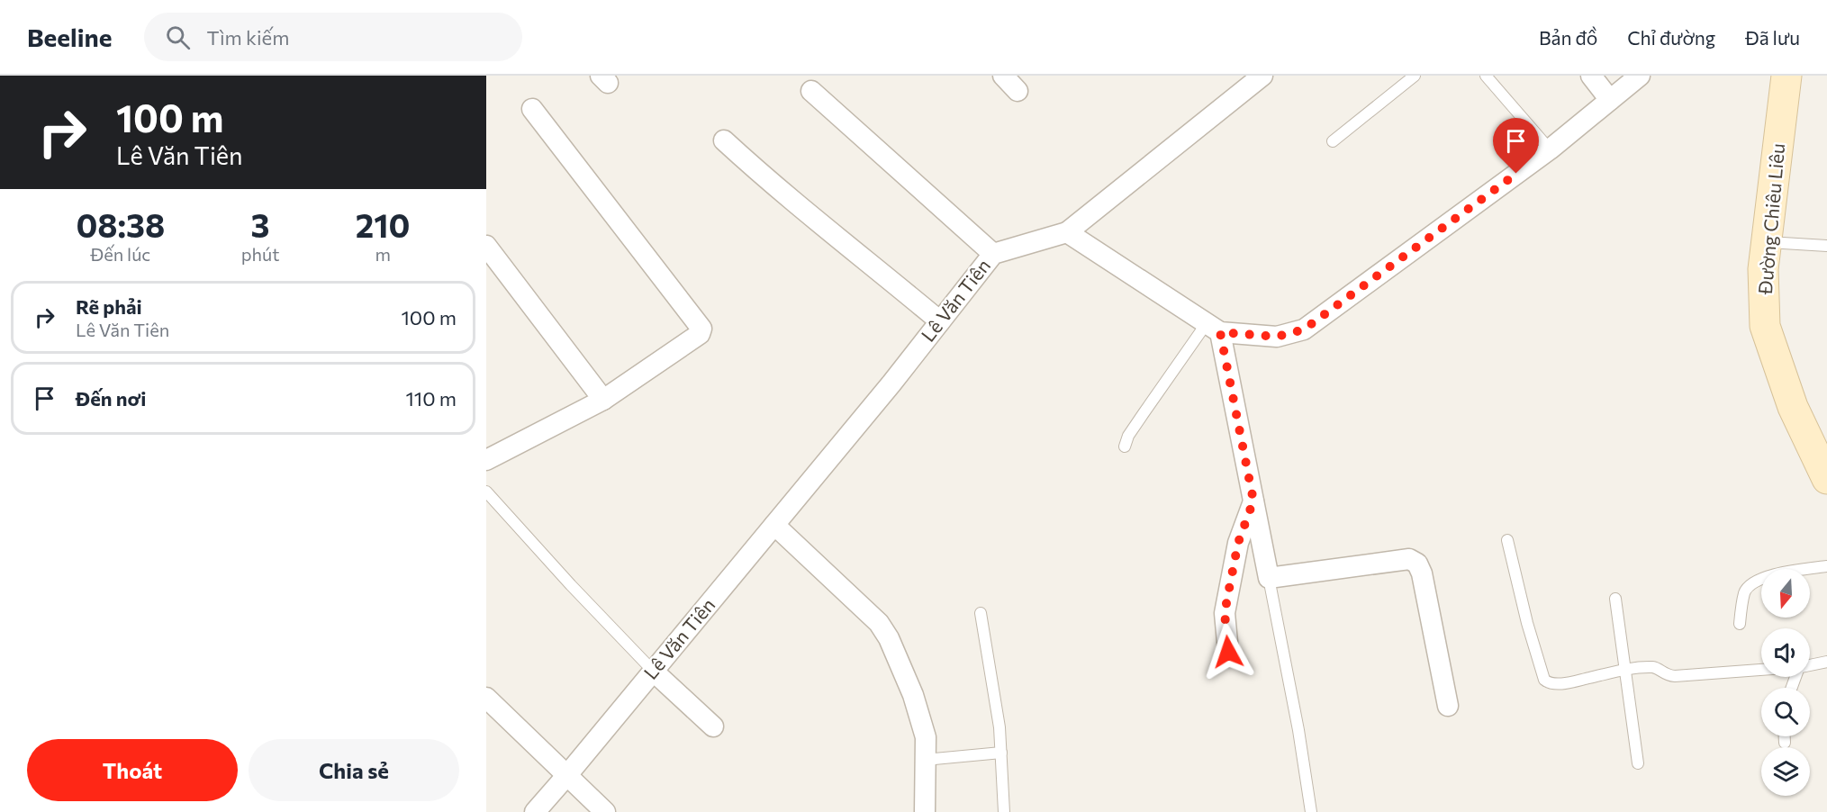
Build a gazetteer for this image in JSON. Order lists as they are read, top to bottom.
{
  "streets": {
    "street": ["Đường Chiêu Liêu", "Lê Văn Tiên"]
  },
  "north": "bottom",
  "page": {
    "header": "Beeline",
    "search": "Tìm kiếm",
    "nav": ["Bản đồ", "Chỉ đường", "Đã lưu"],
    "turn": ["100 m", "Lê Văn Tiên"],
    "eta": [
      "08:38",
      "Đến lúc",
      "3",
      "phút",
      "210",
      "m"
    ],
    "list": [
      {
        "name": "Rẽ phải",
        "note": "Lê Văn Tiên",
        "value": "100 m"
      },
      {
        "name": "Đến nơi",
        "value": "110 m"
      }
    ],
    "buttons": ["Thoát", "Chia sẻ"]
  }
}
